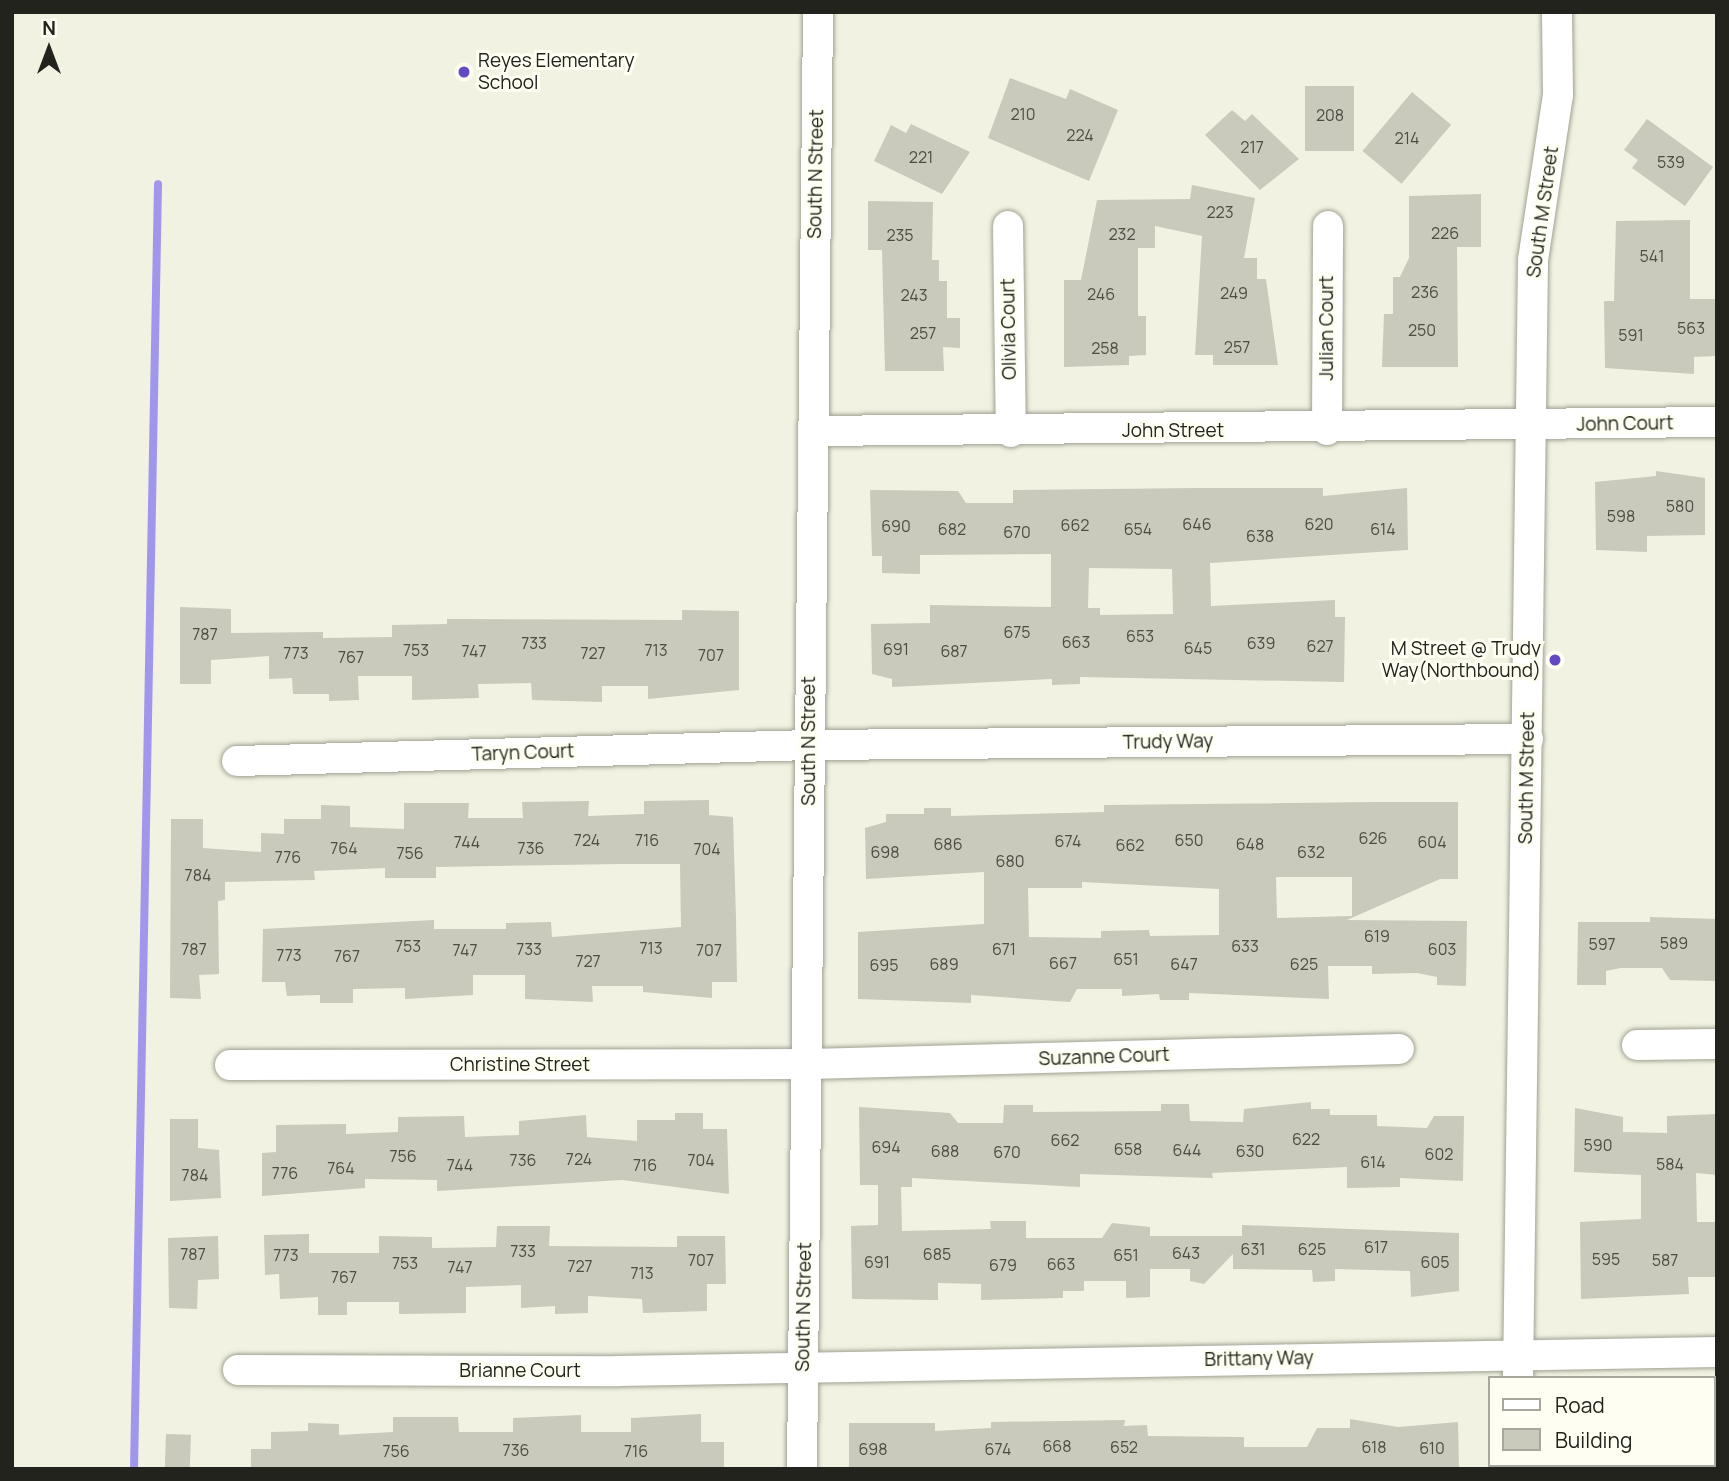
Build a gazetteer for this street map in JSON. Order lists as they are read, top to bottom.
{
  "streets": {
    "street": [
      "South N Street",
      "South M Street",
      "Julian Court",
      "Olivia Court",
      "John Court",
      "John Street",
      "Trudy Way",
      "Taryn Court",
      "Suzanne Court",
      "Christine Street",
      "Brittany Way",
      "Brianne Court"
    ]
  },
  "crossings": [
    ["South N Street", "John Street"],
    ["South N Street", "Trudy Way"],
    ["South N Street", "Taryn Court"],
    ["South N Street", "Suzanne Court"],
    ["South N Street", "Christine Street"],
    ["South N Street", "Brittany Way"],
    ["South N Street", "Brianne Court"],
    ["South M Street", "John Court"],
    ["South M Street", "John Street"],
    ["South M Street", "Trudy Way"],
    ["South M Street", "Brittany Way"],
    ["Julian Court", "John Street"],
    ["Olivia Court", "John Street"],
    ["John Court", "John Street"],
    ["Trudy Way", "Taryn Court"],
    ["Suzanne Court", "Christine Street"],
    ["Brittany Way", "Brianne Court"]
  ],
  "places": ["Reyes Elementary School", "M Street @ Trudy Way(Northbound)"],
  "house_numbers": [
    "210",
    "208",
    "224",
    "214",
    "217",
    "221",
    "539",
    "223",
    "226",
    "232",
    "235",
    "541",
    "236",
    "249",
    "246",
    "243",
    "563",
    "250",
    "257",
    "591",
    "257",
    "258",
    "580",
    "598",
    "646",
    "620",
    "662",
    "690",
    "682",
    "654",
    "614",
    "670",
    "638",
    "675",
    "787",
    "653",
    "663",
    "733",
    "639",
    "627",
    "645",
    "691",
    "753",
    "713",
    "747",
    "687",
    "773",
    "727",
    "707",
    "767",
    "626",
    "724",
    "716",
    "650",
    "674",
    "744",
    "604",
    "686",
    "648",
    "662",
    "764",
    "736",
    "704",
    "698",
    "632",
    "756",
    "776",
    "680",
    "784",
    "619",
    "589",
    "597",
    "753",
    "633",
    "713",
    "787",
    "733",
    "671",
    "603",
    "747",
    "707",
    "773",
    "767",
    "651",
    "727",
    "667",
    "689",
    "647",
    "625",
    "695",
    "622",
    "662",
    "590",
    "694",
    "658",
    "644",
    "688",
    "630",
    "670",
    "602",
    "756",
    "724",
    "736",
    "704",
    "614",
    "584",
    "744",
    "716",
    "764",
    "776",
    "784",
    "617",
    "631",
    "625",
    "733",
    "643",
    "787",
    "685",
    "773",
    "651",
    "595",
    "707",
    "587",
    "691",
    "605",
    "753",
    "663",
    "679",
    "727",
    "747",
    "713",
    "767",
    "668",
    "652",
    "618",
    "610",
    "698",
    "674",
    "736",
    "756",
    "716"
  ],
  "legend": ["Road", "Building"],
  "north": "top"
}
